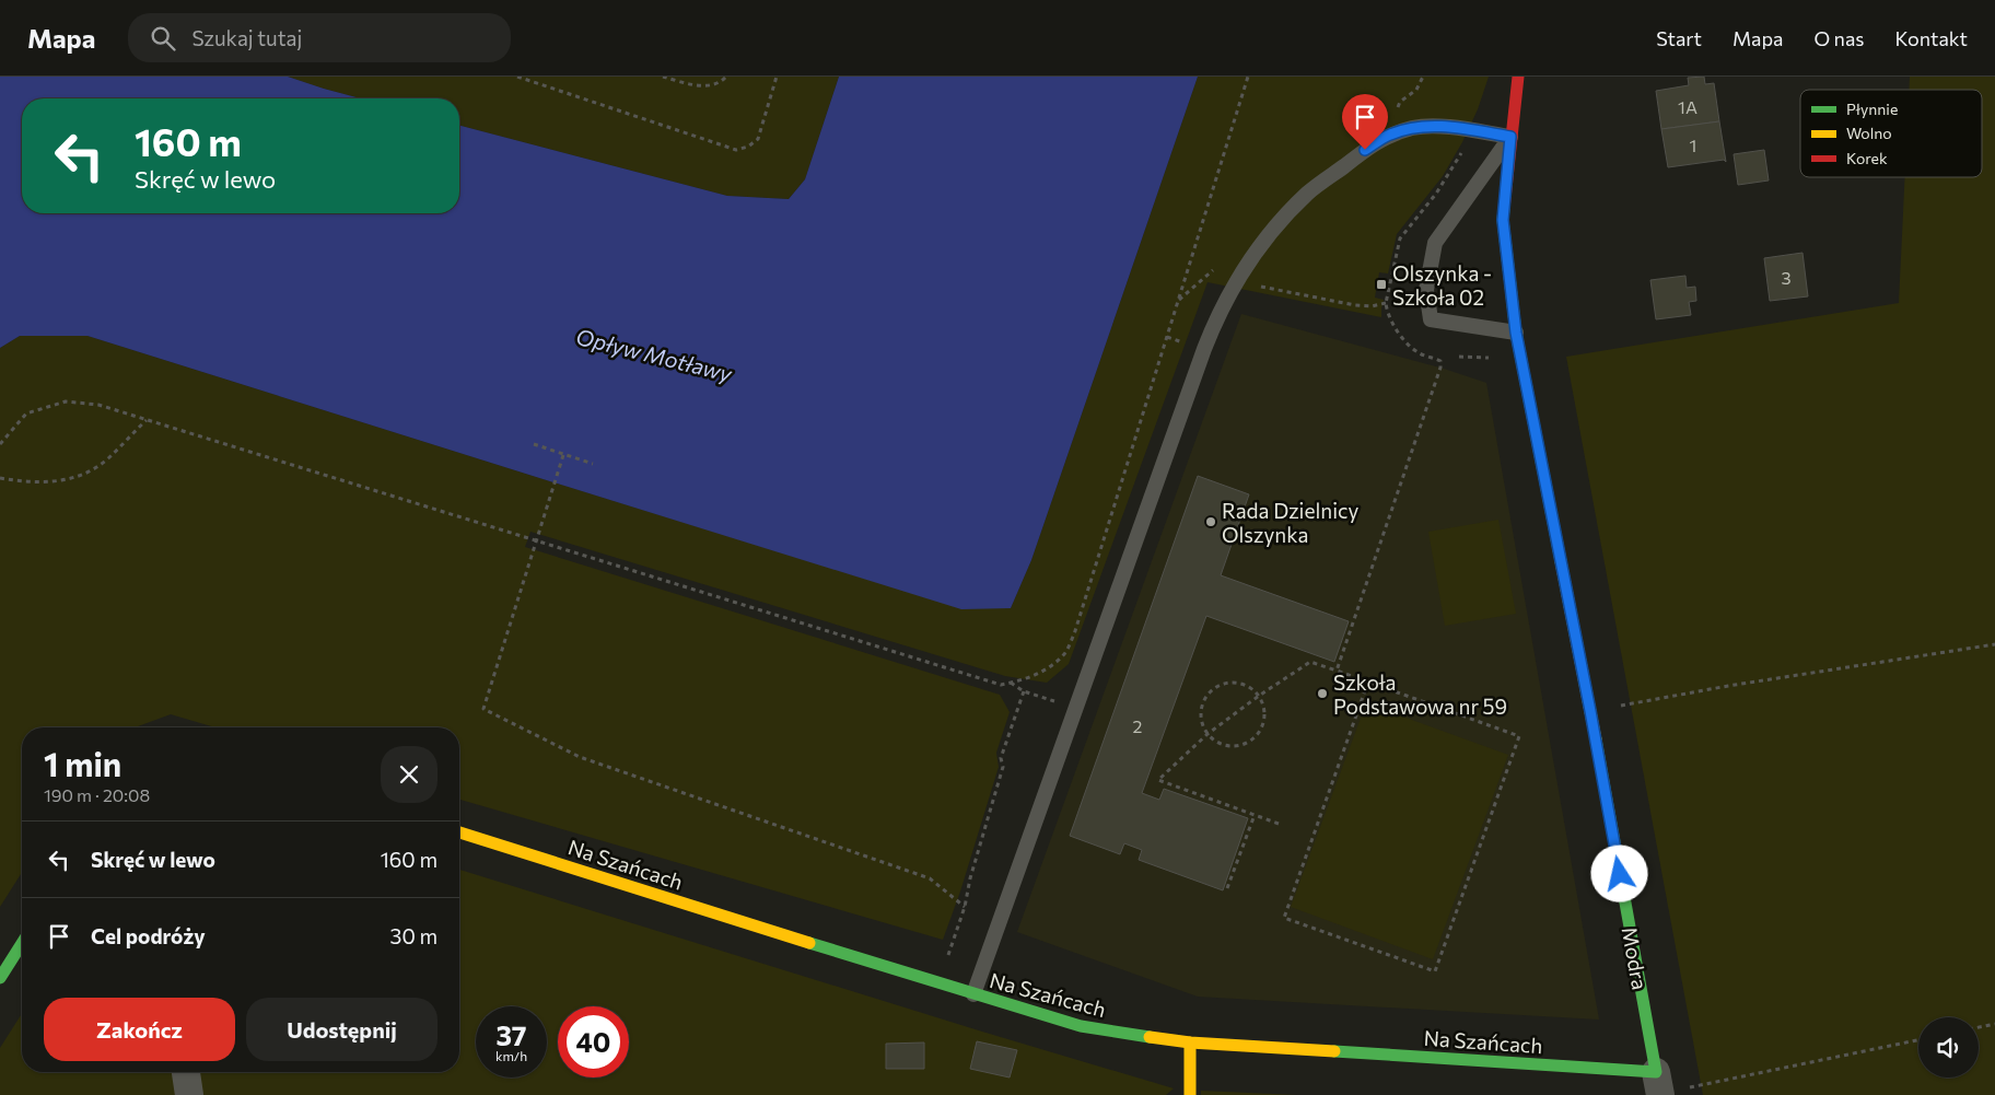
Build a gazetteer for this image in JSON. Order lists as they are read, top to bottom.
{
  "streets": {
    "street": ["Na Szańcach", "Modra"]
  },
  "crossings": [
    ["Na Szańcach", "Modra"]
  ],
  "water": ["Opływ Motławy"],
  "places": {
    "transit": ["Olszynka - Szkoła 02"],
    "other": ["Rada Dzielnicy Olszynka", "Szkoła Podstawowa nr 59"]
  },
  "house_numbers": [
    "1A",
    "1",
    "3",
    "2"
  ],
  "legend": ["Płynnie", "Wolno", "Korek"],
  "page": {
    "header": "Mapa",
    "search": "Szukaj tutaj",
    "nav": [
      "Start",
      "Mapa",
      "O nas",
      "Kontakt"
    ],
    "turn": ["160 m", "Skręć w lewo"],
    "heading": ["1 min", "190 m · 20:08"],
    "list": [
      {
        "name": "Skręć w lewo",
        "value": "160 m"
      },
      {
        "name": "Cel podróży",
        "value": "30 m"
      }
    ],
    "buttons": ["Zakończ", "Udostępnij"],
    "speed": "37 km/h",
    "limit": "40"
  }
}
